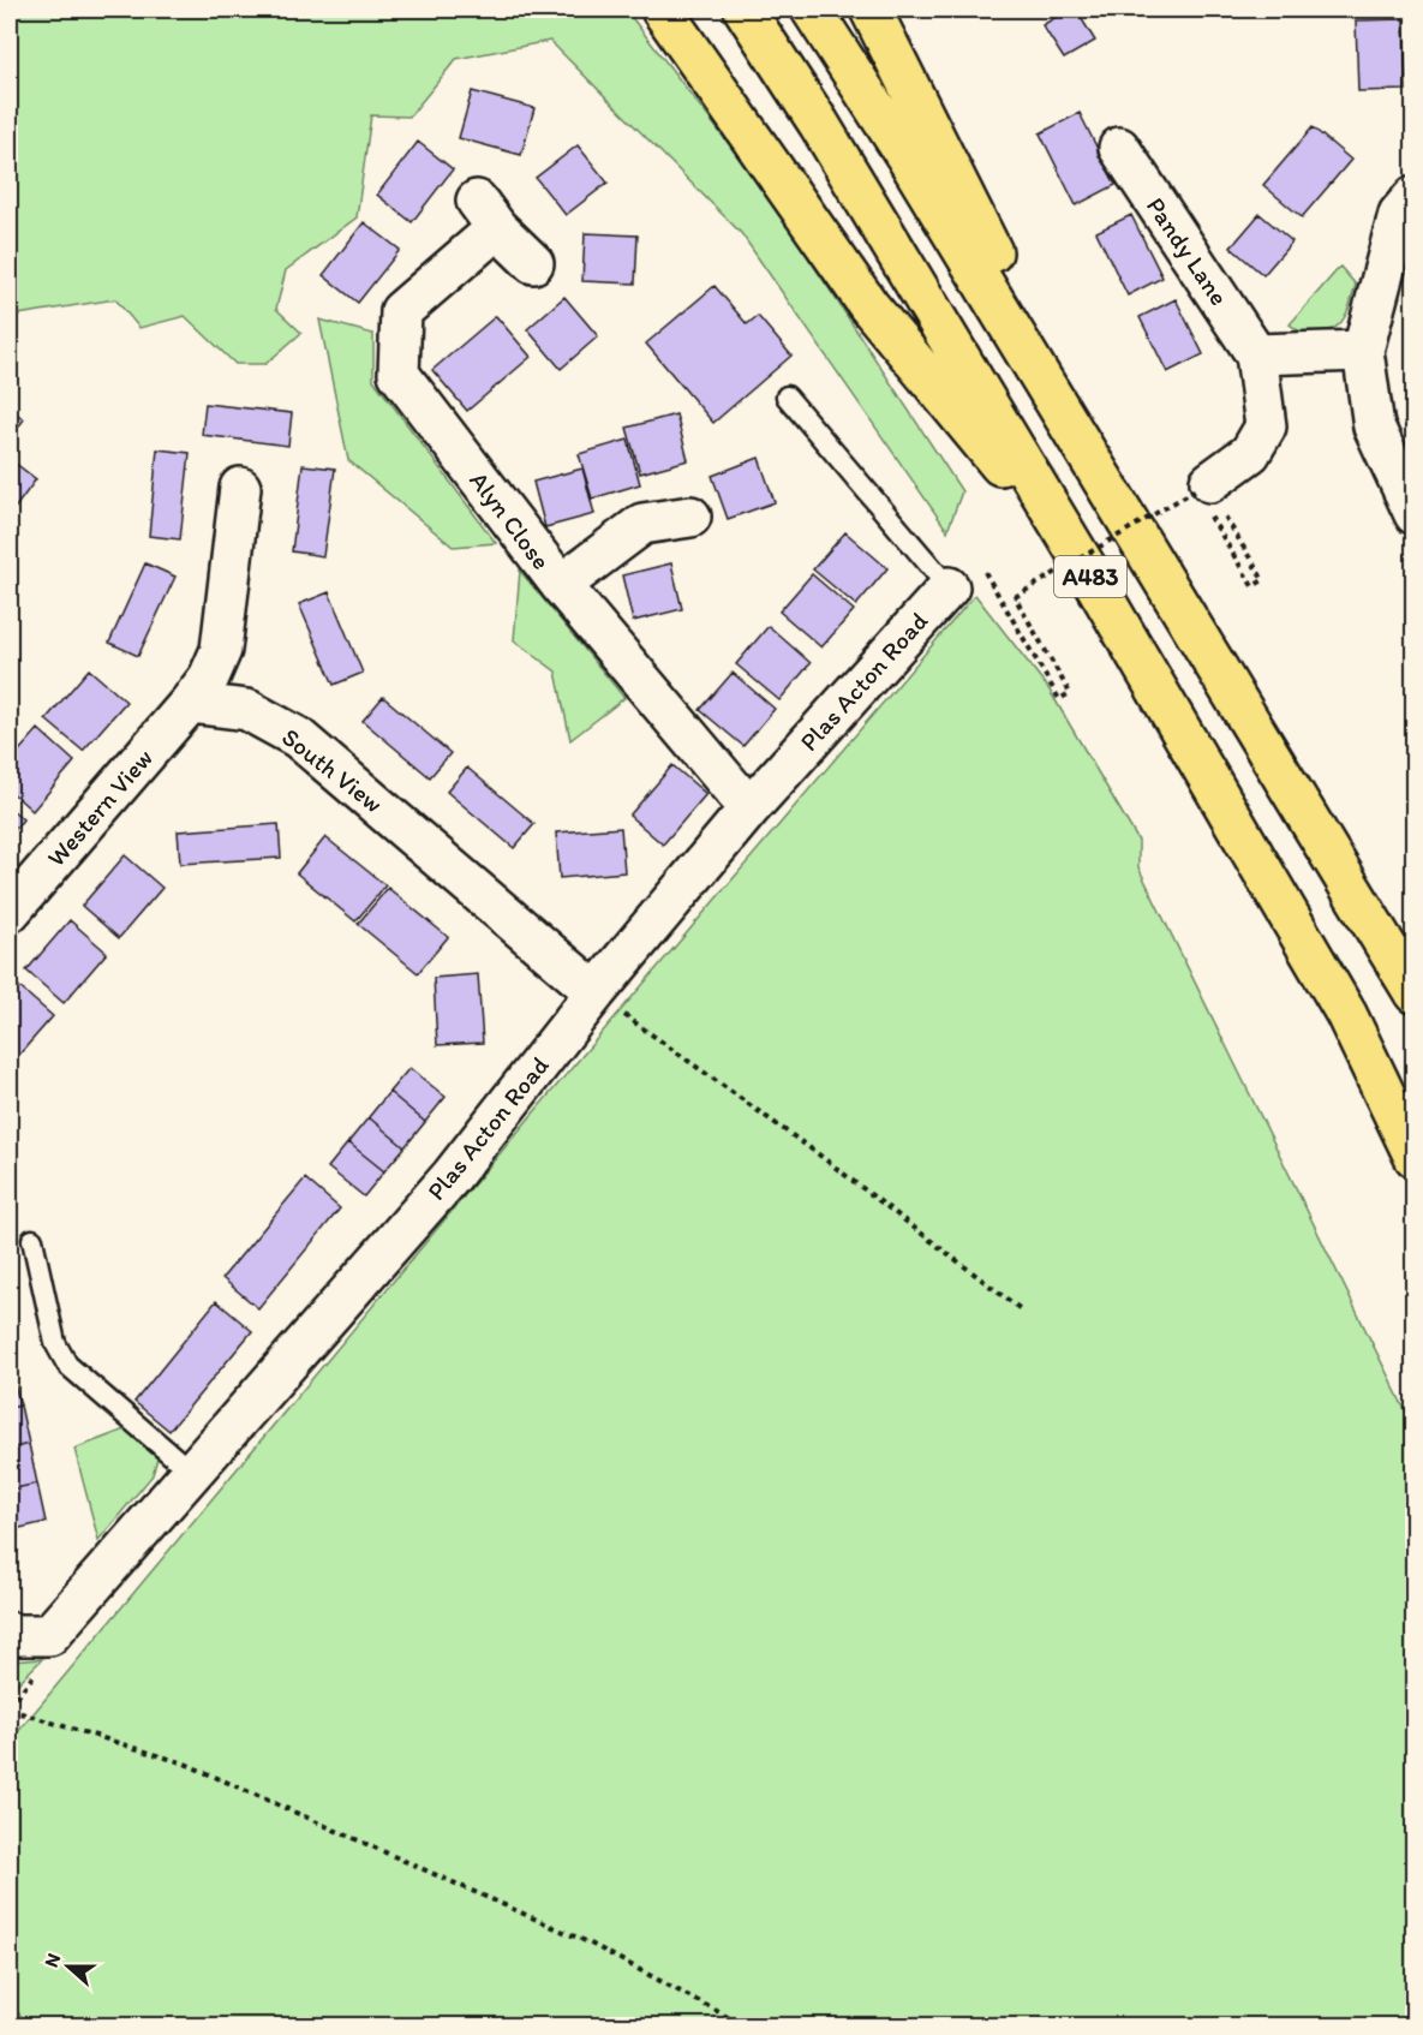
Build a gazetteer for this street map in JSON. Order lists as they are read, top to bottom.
{
  "streets": {
    "highway": ["A483"],
    "street": [
      "Pandy Lane",
      "Alyn Close",
      "Plas Acton Road",
      "South View",
      "Western View"
    ]
  },
  "crossings": [
    ["Alyn Close", "Plas Acton Road"],
    ["Plas Acton Road", "South View"],
    ["South View", "Western View"]
  ],
  "north": "left"
}
